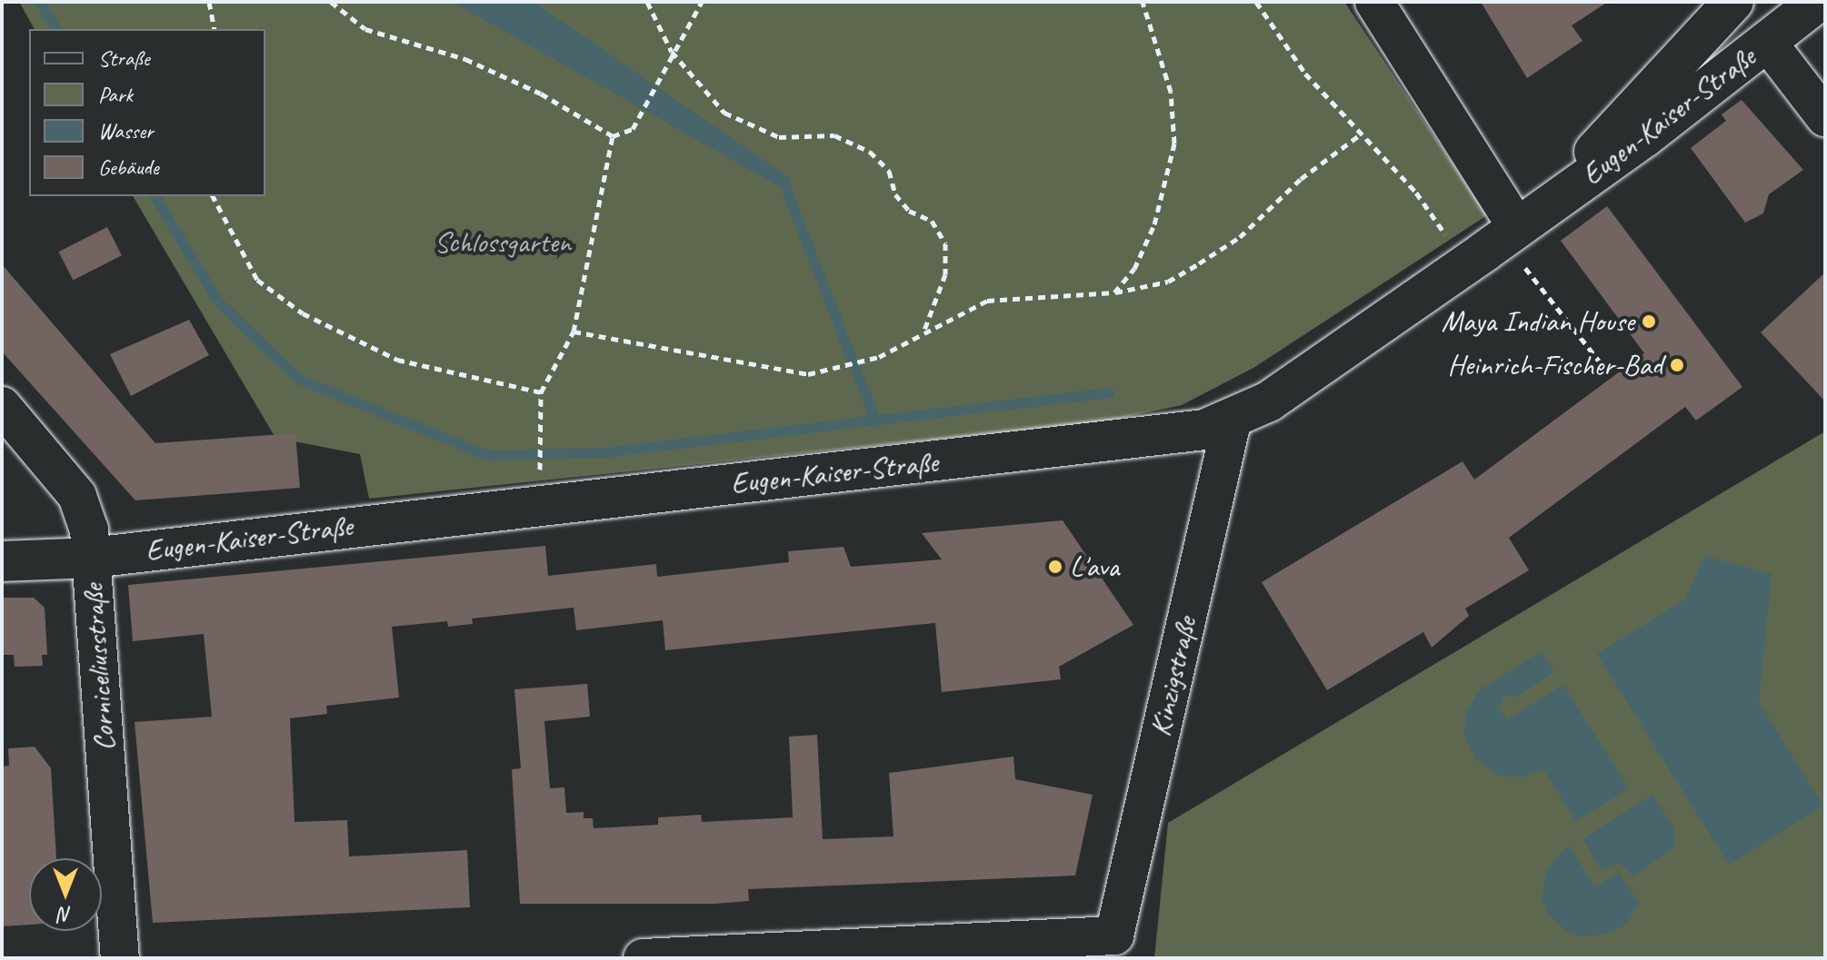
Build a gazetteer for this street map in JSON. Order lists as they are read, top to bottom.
{
  "streets": {
    "main road": ["Eugen-Kaiser-Straße"],
    "street": ["Corniceliusstraße", "Kinzigstraße"]
  },
  "crossings": [
    ["Eugen-Kaiser-Straße", "Corniceliusstraße"],
    ["Eugen-Kaiser-Straße", "Kinzigstraße"]
  ],
  "parks": ["Schlossgarten"],
  "places": ["Maya Indian House", "Heinrich-Fischer-Bad", "L'ava"],
  "legend": [
    "Straße",
    "Park",
    "Wasser",
    "Gebäude"
  ],
  "north": "bottom"
}
